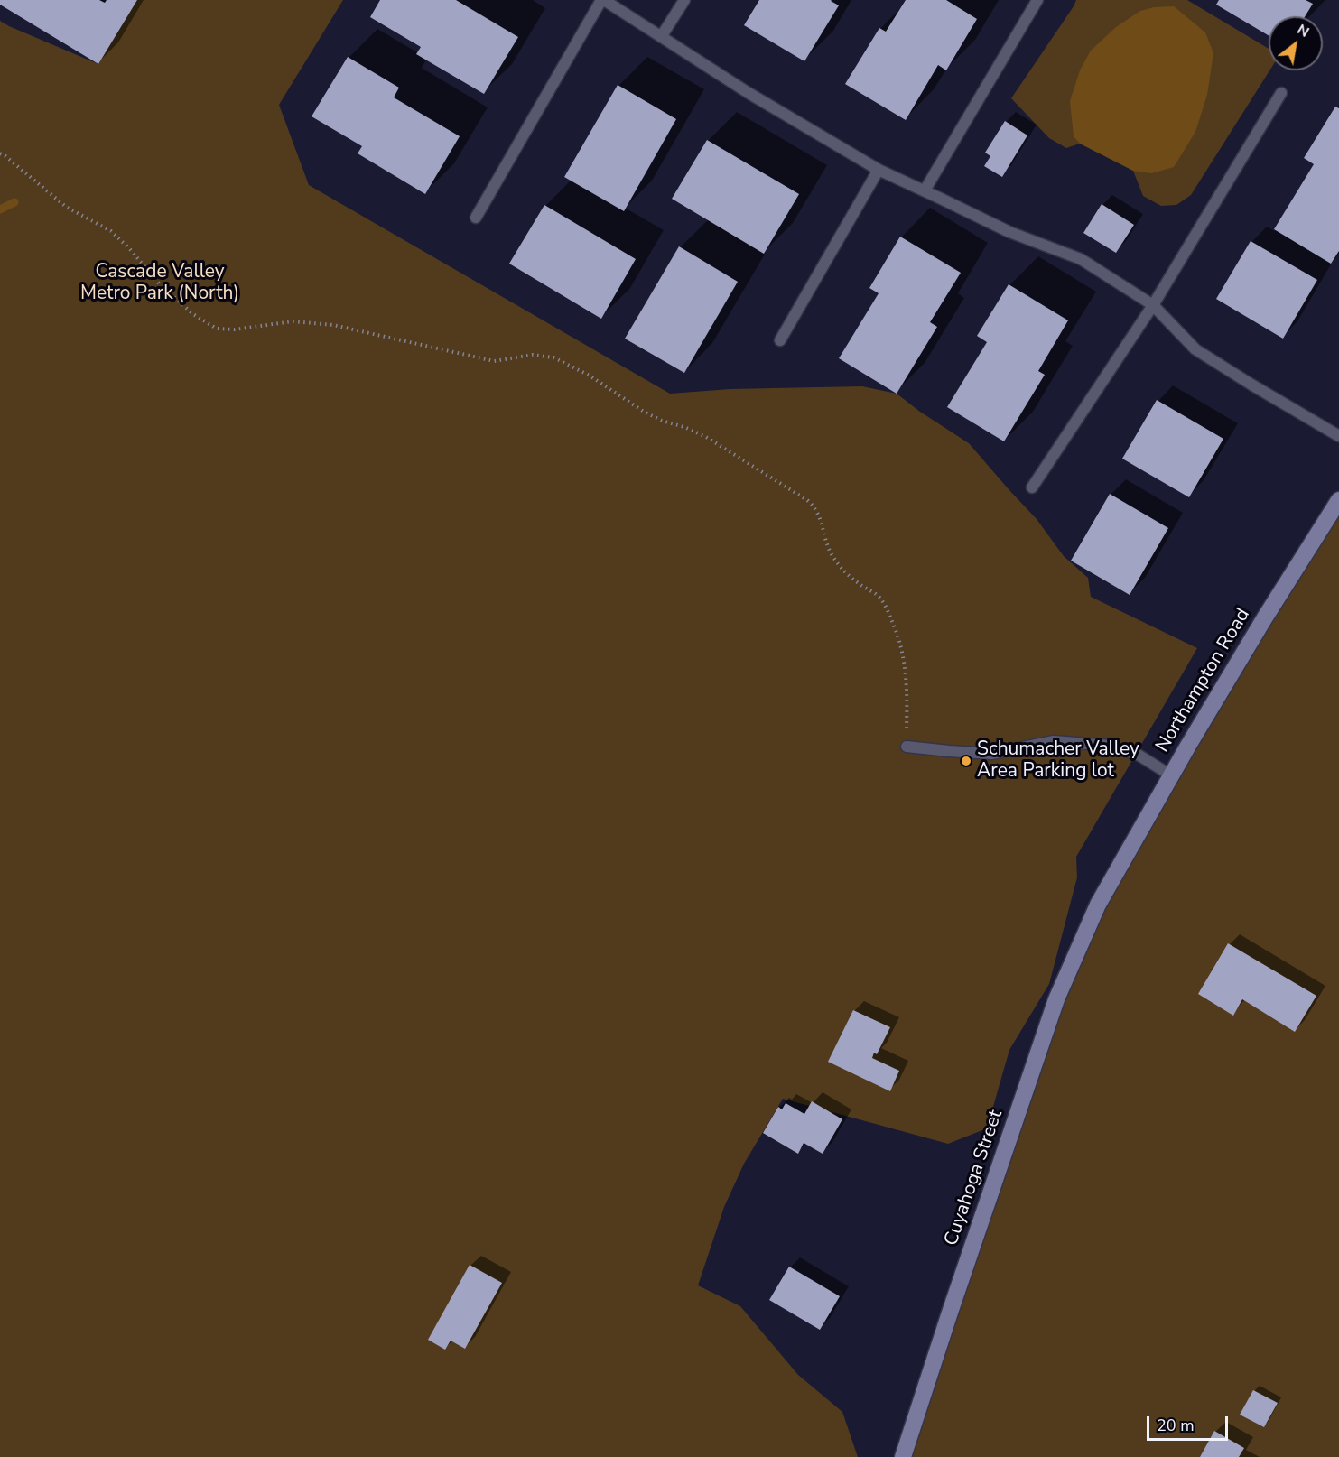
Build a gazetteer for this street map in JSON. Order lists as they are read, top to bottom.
{
  "streets": {
    "street": ["Northampton Road", "Cuyahoga Street"]
  },
  "crossings": [
    ["Northampton Road", "Cuyahoga Street"]
  ],
  "parks": ["Cascade Valley Metro Park (North)"],
  "places": ["Schumacher Valley Area Parking lot"],
  "scale_bar": "20 m",
  "north": "top right"
}
